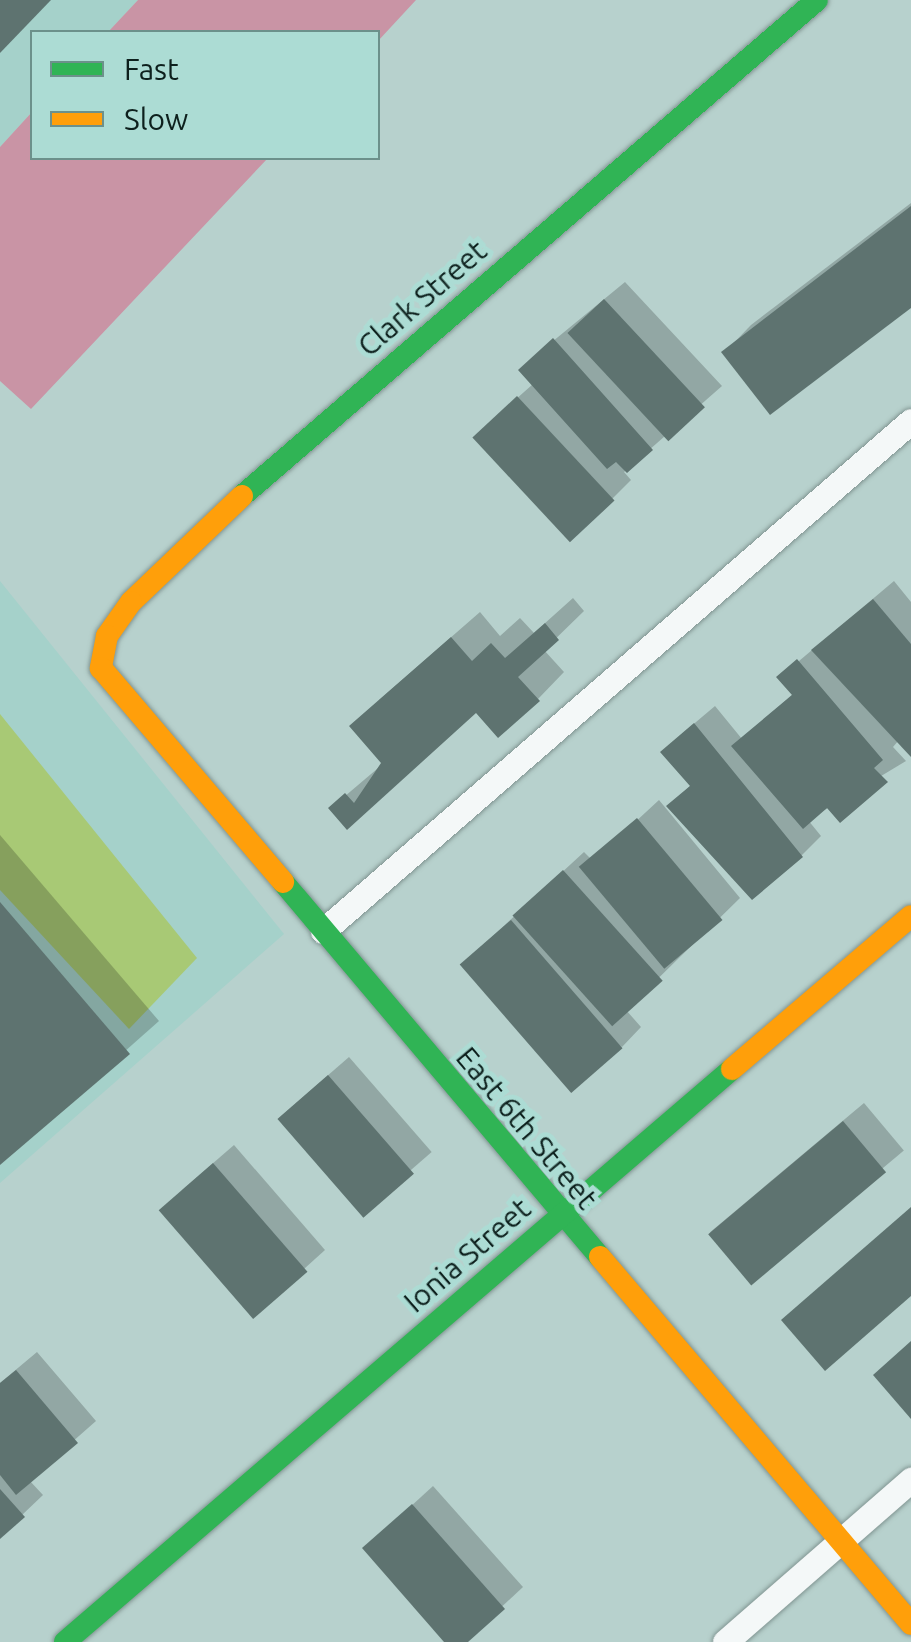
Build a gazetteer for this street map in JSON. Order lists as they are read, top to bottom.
{
  "streets": {
    "street": ["Clark Street", "East 6th Street", "Ionia Street"]
  },
  "crossings": [
    ["Clark Street", "East 6th Street"],
    ["East 6th Street", "Ionia Street"]
  ],
  "legend": ["Fast", "Slow"]
}
